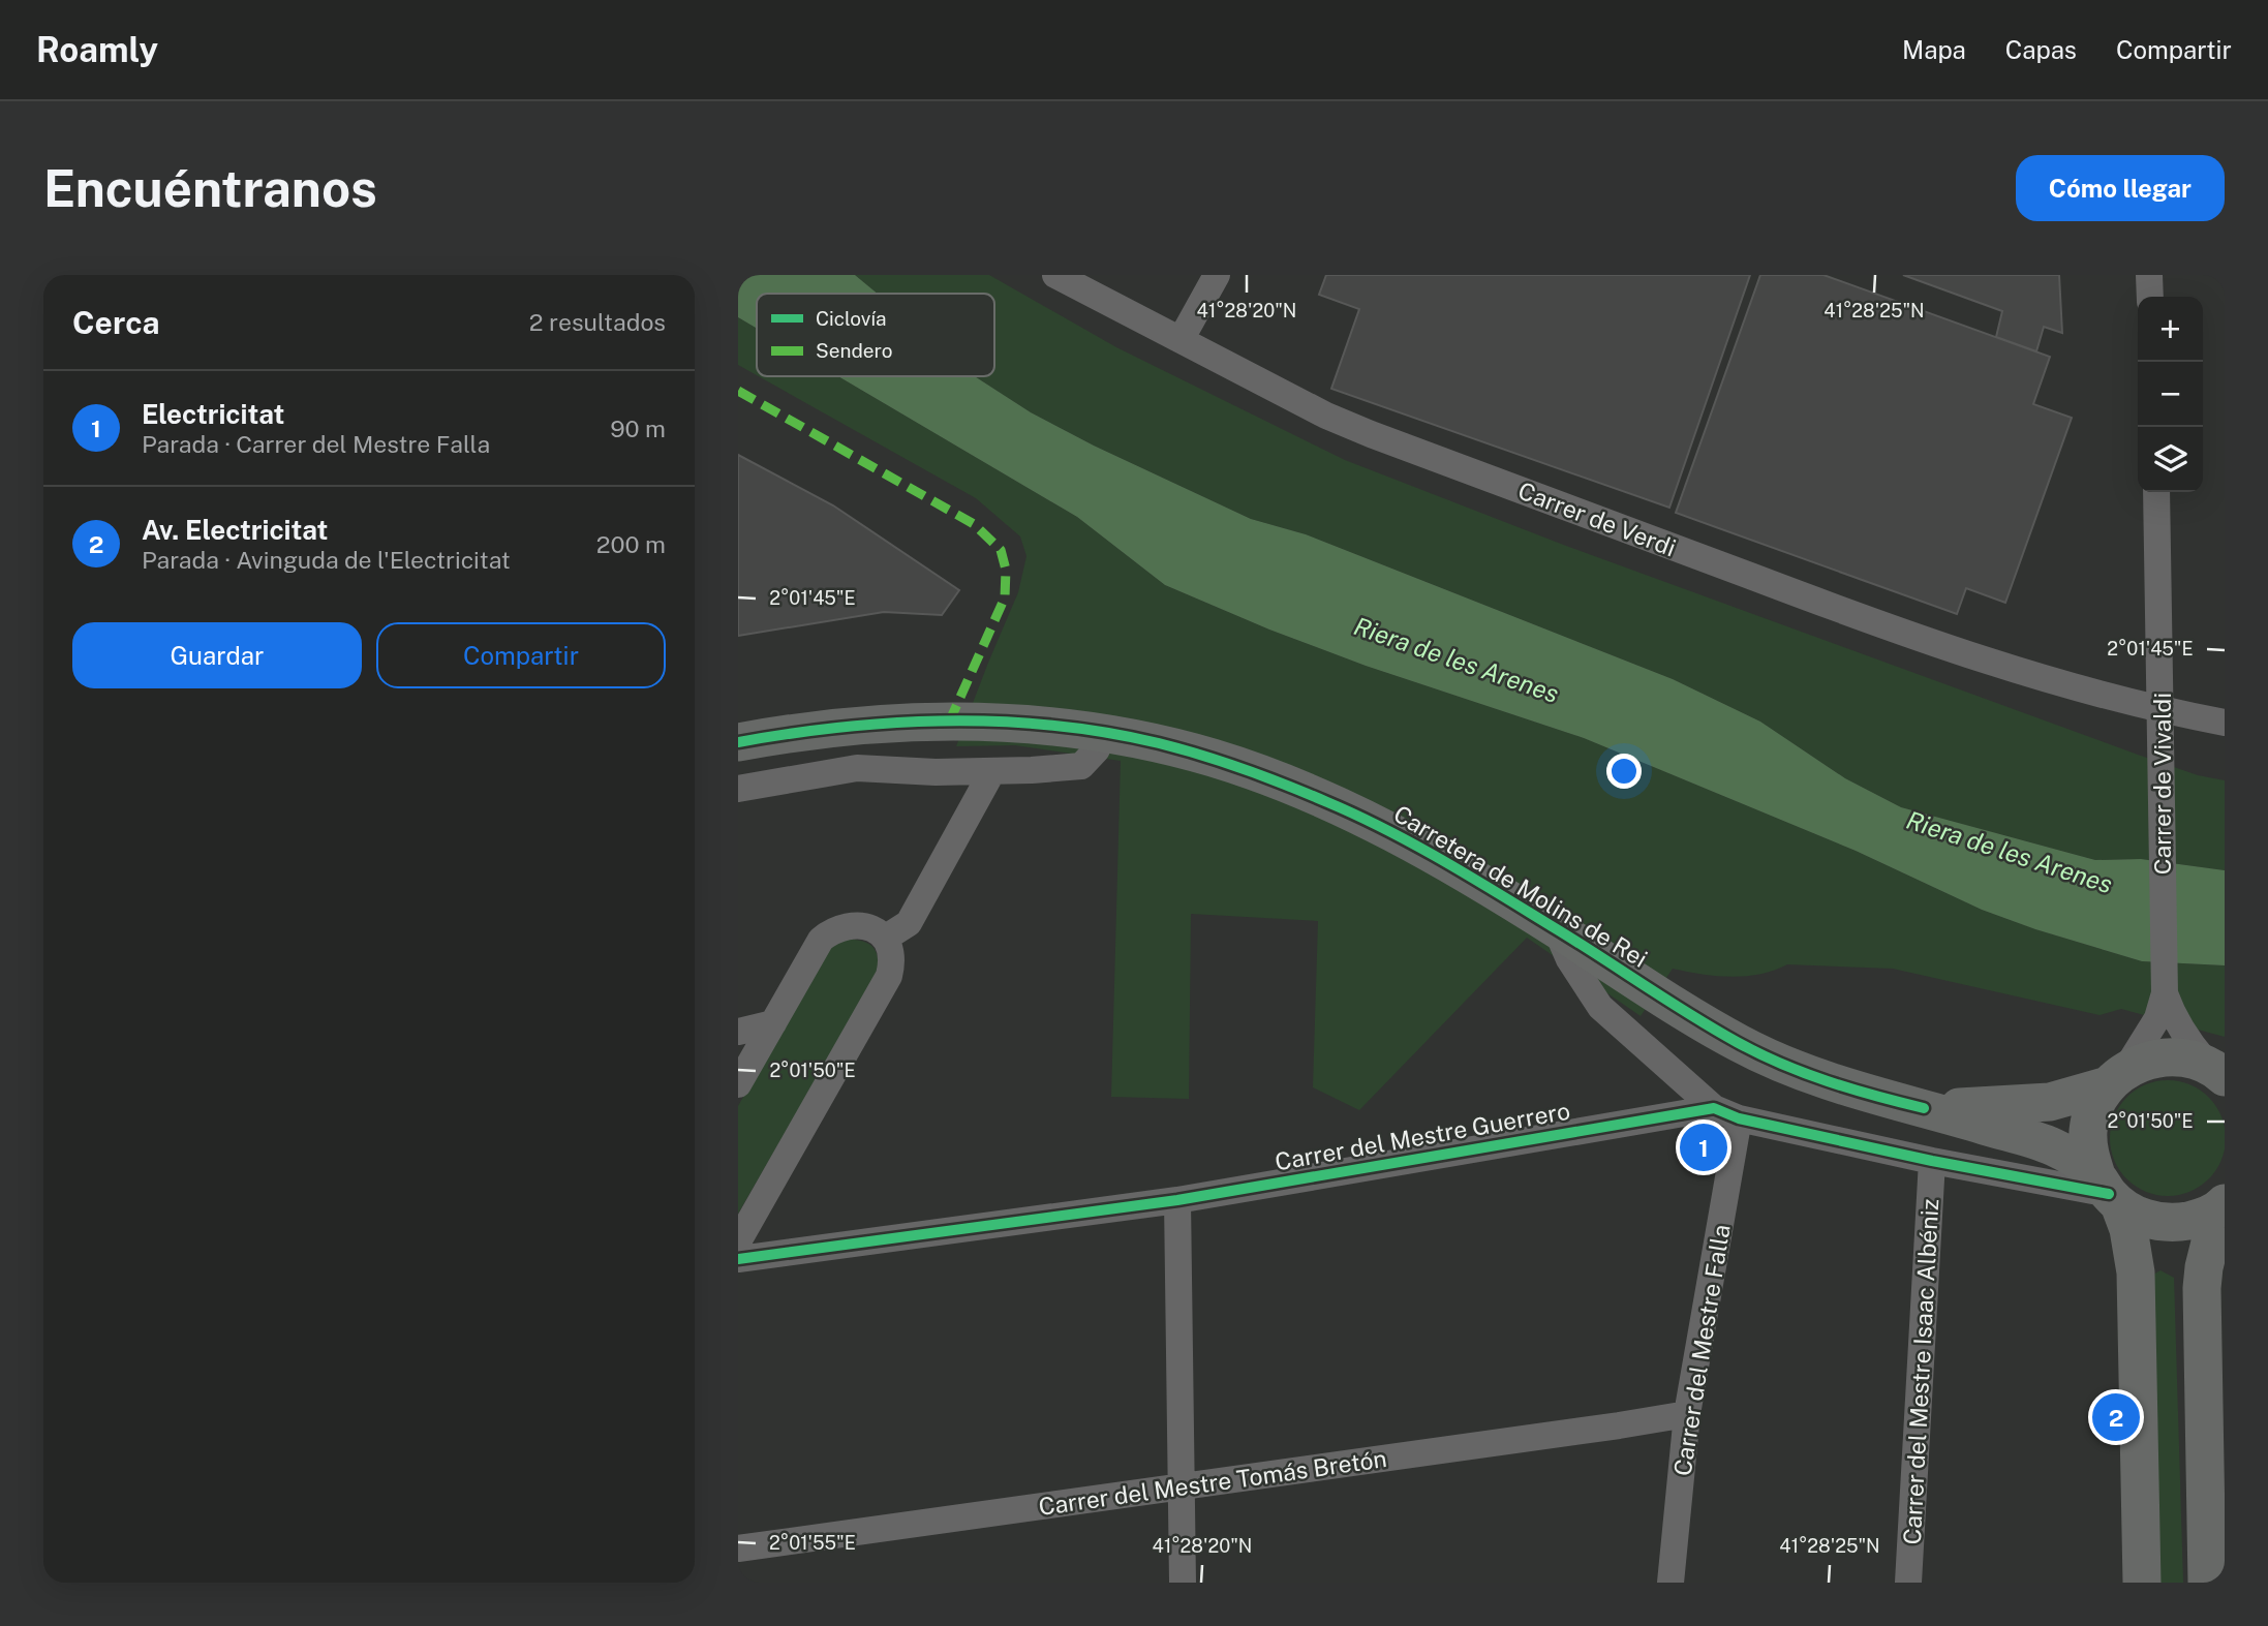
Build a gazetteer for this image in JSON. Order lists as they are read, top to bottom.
{
  "streets": {
    "main road": ["Carretera de Molins de Rei"],
    "street": [
      "Carrer de Verdi",
      "Carrer de Vivaldi",
      "Carrer del Mestre Guerrero",
      "Carrer del Mestre Falla",
      "Carrer del Mestre Isaac Albéniz",
      "Carrer del Mestre Tomás Bretón"
    ]
  },
  "crossings": [
    ["Carrer de Verdi", "Carrer de Vivaldi"],
    ["Carrer de Vivaldi", "Carretera de Molins de Rei"],
    ["Carretera de Molins de Rei", "Carrer del Mestre Guerrero"],
    ["Carrer del Mestre Falla", "Carrer del Mestre Tomás Bretón"]
  ],
  "water": ["Riera de les Arenes"],
  "legend": ["Ciclovía", "Sendero"],
  "page": {
    "header": "Roamly",
    "nav": ["Mapa", "Capas", "Compartir"],
    "buttons": [
      "Cómo llegar",
      ["Guardar", "Compartir"]
    ],
    "title": "Encuéntranos",
    "heading": ["Cerca", "2 resultados"],
    "map_buttons": ["+", "−"],
    "list": [
      {
        "mark": "1",
        "name": "Electricitat",
        "note": "Parada · Carrer del Mestre Falla",
        "value": "90 m"
      },
      {
        "mark": "2",
        "name": "Av. Electricitat",
        "note": "Parada · Avinguda de l'Electricitat",
        "value": "200 m"
      }
    ],
    "pins": ["1", "2"]
  },
  "coordinates": [
    "41°28'20\"N",
    "41°28'25\"N",
    "2°01'45\"E",
    "2°01'50\"E",
    "2°01'55\"E"
  ]
}
